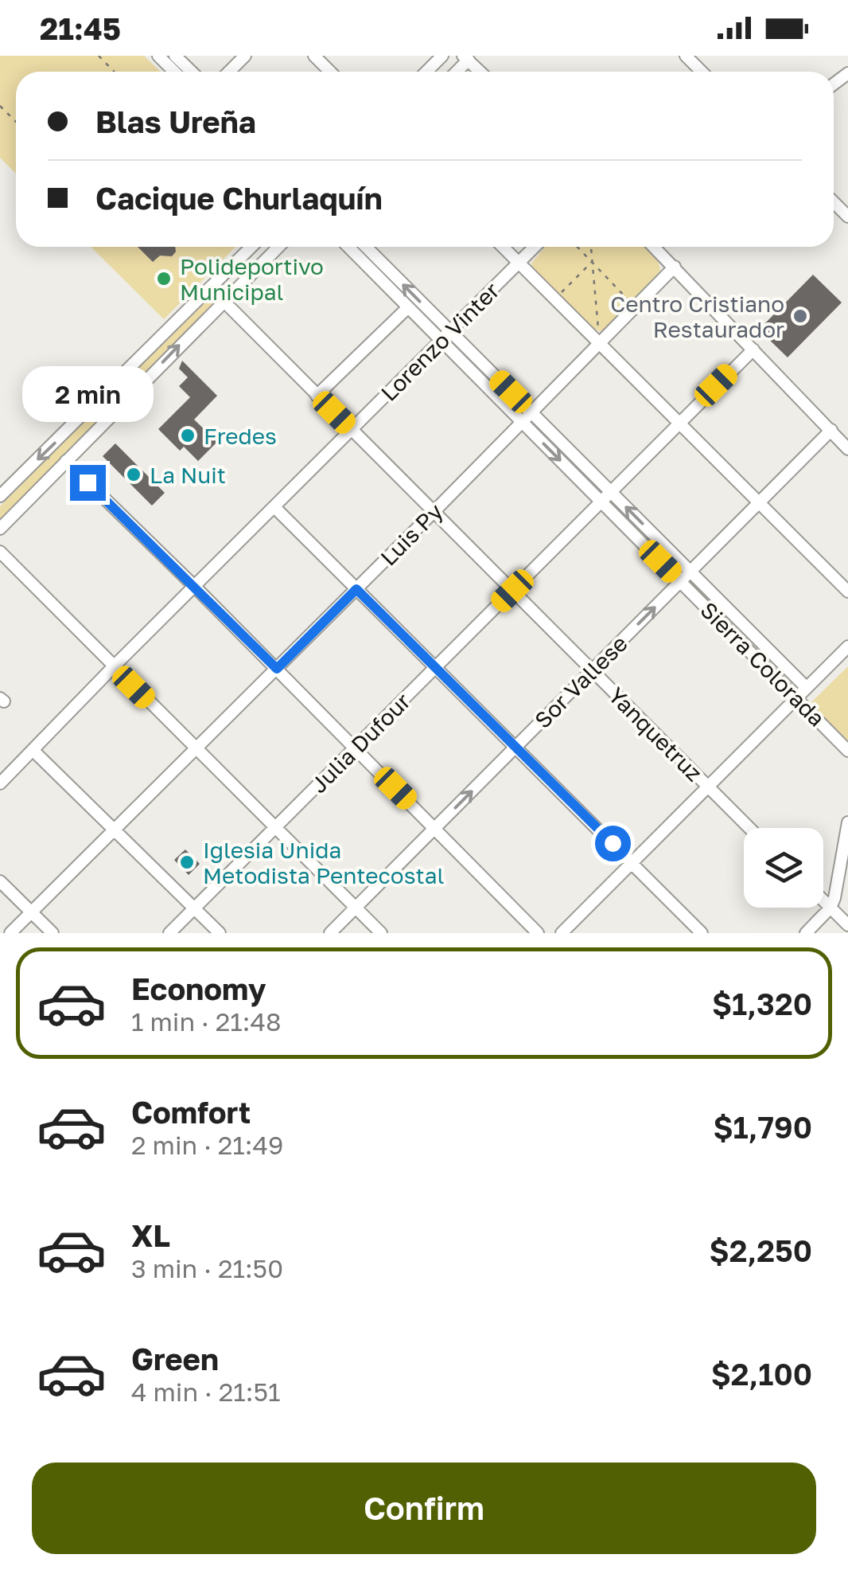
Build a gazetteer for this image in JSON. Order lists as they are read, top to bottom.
{
  "streets": {
    "street": [
      "Lorenzo Vinter",
      "Luis Py",
      "Sierra Colorada",
      "Sor Vallese",
      "Yanquetruz",
      "Julia Dufour"
    ]
  },
  "crossings": [
    ["Lorenzo Vinter", "Sierra Colorada"],
    ["Lorenzo Vinter", "Yanquetruz"],
    ["Luis Py", "Sierra Colorada"],
    ["Luis Py", "Yanquetruz"],
    ["Sierra Colorada", "Sor Vallese"],
    ["Sierra Colorada", "Julia Dufour"],
    ["Sor Vallese", "Yanquetruz"],
    ["Yanquetruz", "Julia Dufour"]
  ],
  "places": [
    "Polideportivo Municipal",
    "Centro Cristiano Restaurador",
    "Fredes",
    "La Nuit",
    "Iglesia Unida Metodista Pentecostal"
  ],
  "page": {
    "status": "21:45",
    "banner": ["Blas Ureña", "Cacique Churlaquín"],
    "bubble": "2 min",
    "list": [
      {
        "name": "Economy",
        "note": "1 min · 21:48",
        "value": "$1,320"
      },
      {
        "name": "Comfort",
        "note": "2 min · 21:49",
        "value": "$1,790"
      },
      {
        "name": "XL",
        "note": "3 min · 21:50",
        "value": "$2,250"
      },
      {
        "name": "Green",
        "note": "4 min · 21:51",
        "value": "$2,100"
      }
    ],
    "buttons": "Confirm"
  }
}
